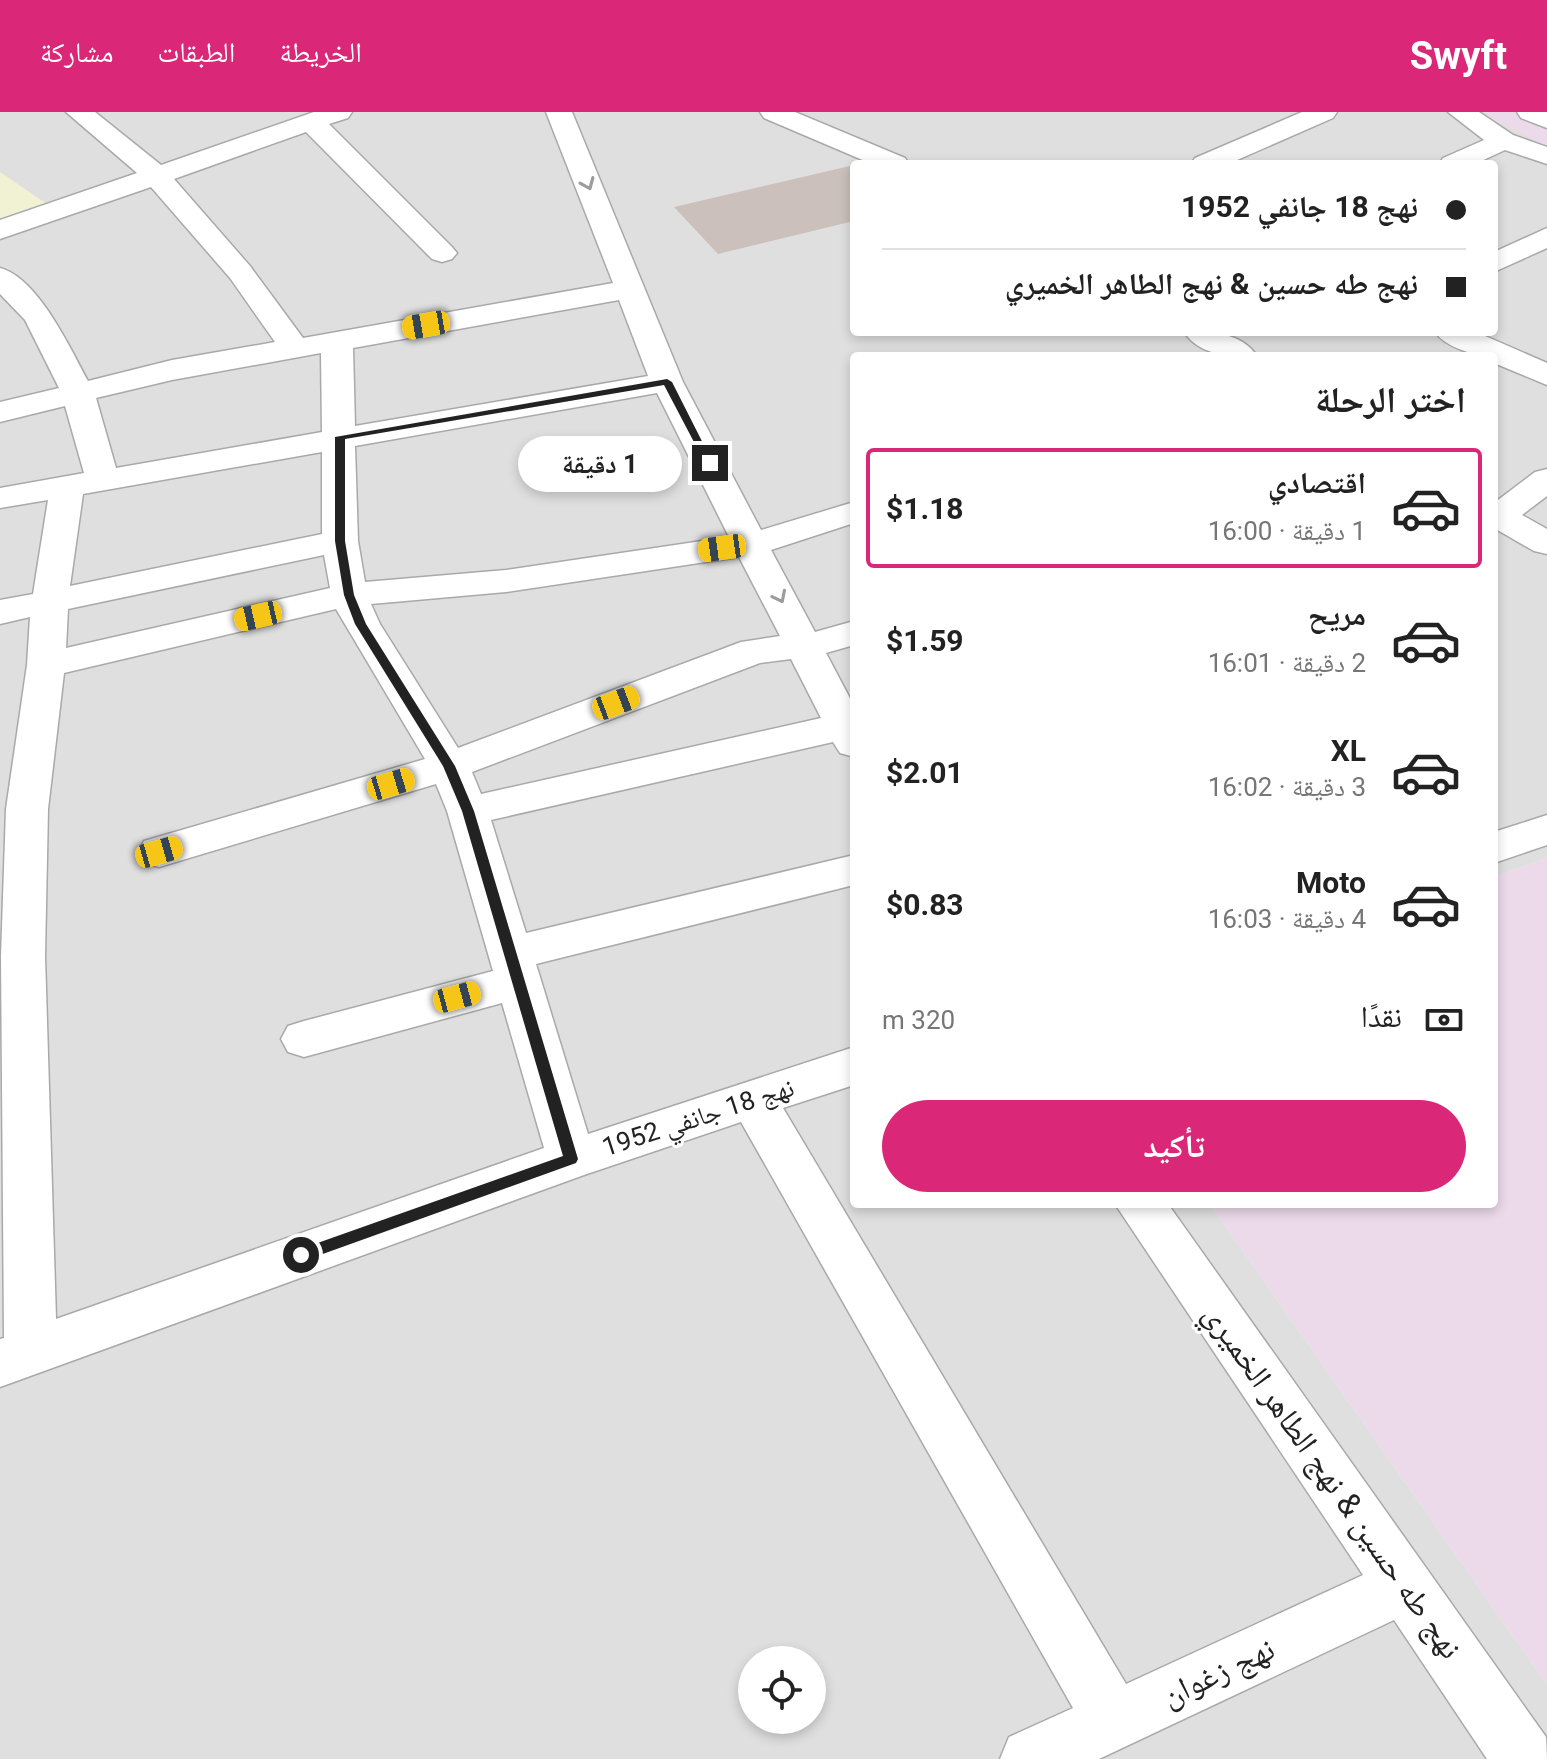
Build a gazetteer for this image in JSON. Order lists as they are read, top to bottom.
{
  "streets": {
    "street": ["نهج 18 جانفي 1952", "نهج طه حسين & نهج الطاهر الخميري", "نهج زغوان"]
  },
  "crossings": [
    ["نهج طه حسين & نهج الطاهر الخميري", "نهج زغوان"]
  ],
  "page": {
    "header": "Swyft",
    "nav": ["الخريطة", "الطبقات", "مشاركة"],
    "banner": ["نهج 18 جانفي 1952", "نهج طه حسين & نهج الطاهر الخميري"],
    "heading": "اختر الرحلة",
    "bubble": "1 دقيقة",
    "list": [
      {
        "name": "اقتصادي",
        "note": "1 دقيقة · 16:00",
        "value": "$1.18"
      },
      {
        "name": "مريح",
        "note": "2 دقيقة · 16:01",
        "value": "$1.59"
      },
      {
        "name": "XL",
        "note": "3 دقيقة · 16:02",
        "value": "$2.01"
      },
      {
        "name": "Moto",
        "note": "4 دقيقة · 16:03",
        "value": "$0.83"
      }
    ],
    "pay": ["نقدًا", "320 m"],
    "buttons": "تأكيد"
  }
}
